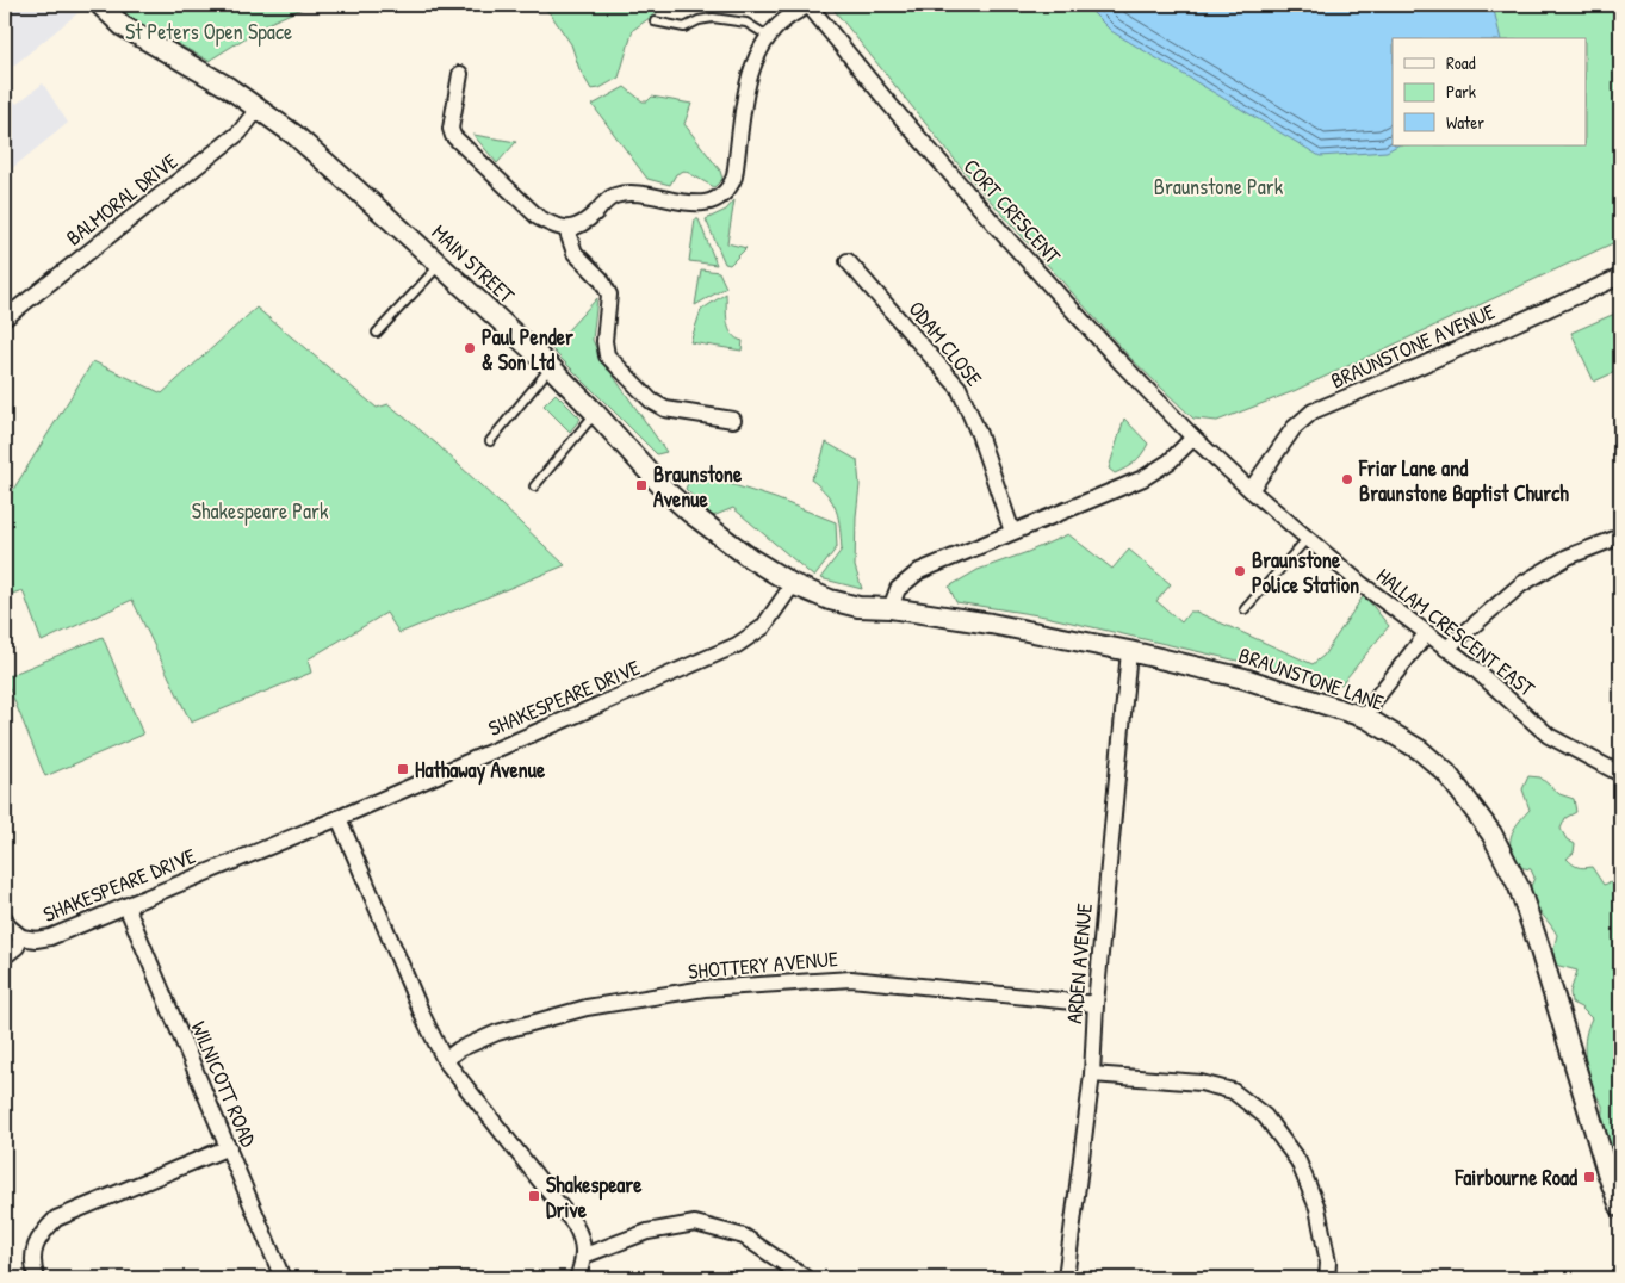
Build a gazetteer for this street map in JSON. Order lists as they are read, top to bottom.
{
  "streets": {
    "street": [
      "BALMORAL DRIVE",
      "CORT CRESCENT",
      "MAIN STREET",
      "ODAM CLOSE",
      "BRAUNSTONE AVENUE",
      "HALLAM CRESCENT EAST",
      "BRAUNSTONE LANE",
      "SHAKESPEARE DRIVE",
      "ARDEN AVENUE",
      "SHOTTERY AVENUE",
      "WILNICOTT ROAD"
    ]
  },
  "crossings": [
    ["BALMORAL DRIVE", "MAIN STREET"],
    ["CORT CRESCENT", "HALLAM CRESCENT EAST"],
    ["MAIN STREET", "BRAUNSTONE LANE"],
    ["MAIN STREET", "SHAKESPEARE DRIVE"],
    ["BRAUNSTONE AVENUE", "HALLAM CRESCENT EAST"],
    ["BRAUNSTONE LANE", "SHAKESPEARE DRIVE"],
    ["BRAUNSTONE LANE", "ARDEN AVENUE"],
    ["SHAKESPEARE DRIVE", "WILNICOTT ROAD"],
    ["ARDEN AVENUE", "SHOTTERY AVENUE"]
  ],
  "parks": ["St Peters Open Space", "Braunstone Park", "Shakespeare Park"],
  "places": {
    "other": ["Paul Pender & Son Ltd", "Friar Lane and Braunstone Baptist Church", "Braunstone Police Station"],
    "transit": [
      "Braunstone Avenue",
      "Hathaway Avenue",
      "Fairbourne Road",
      "Shakespeare Drive"
    ]
  },
  "legend": ["Road", "Park", "Water"]
}
